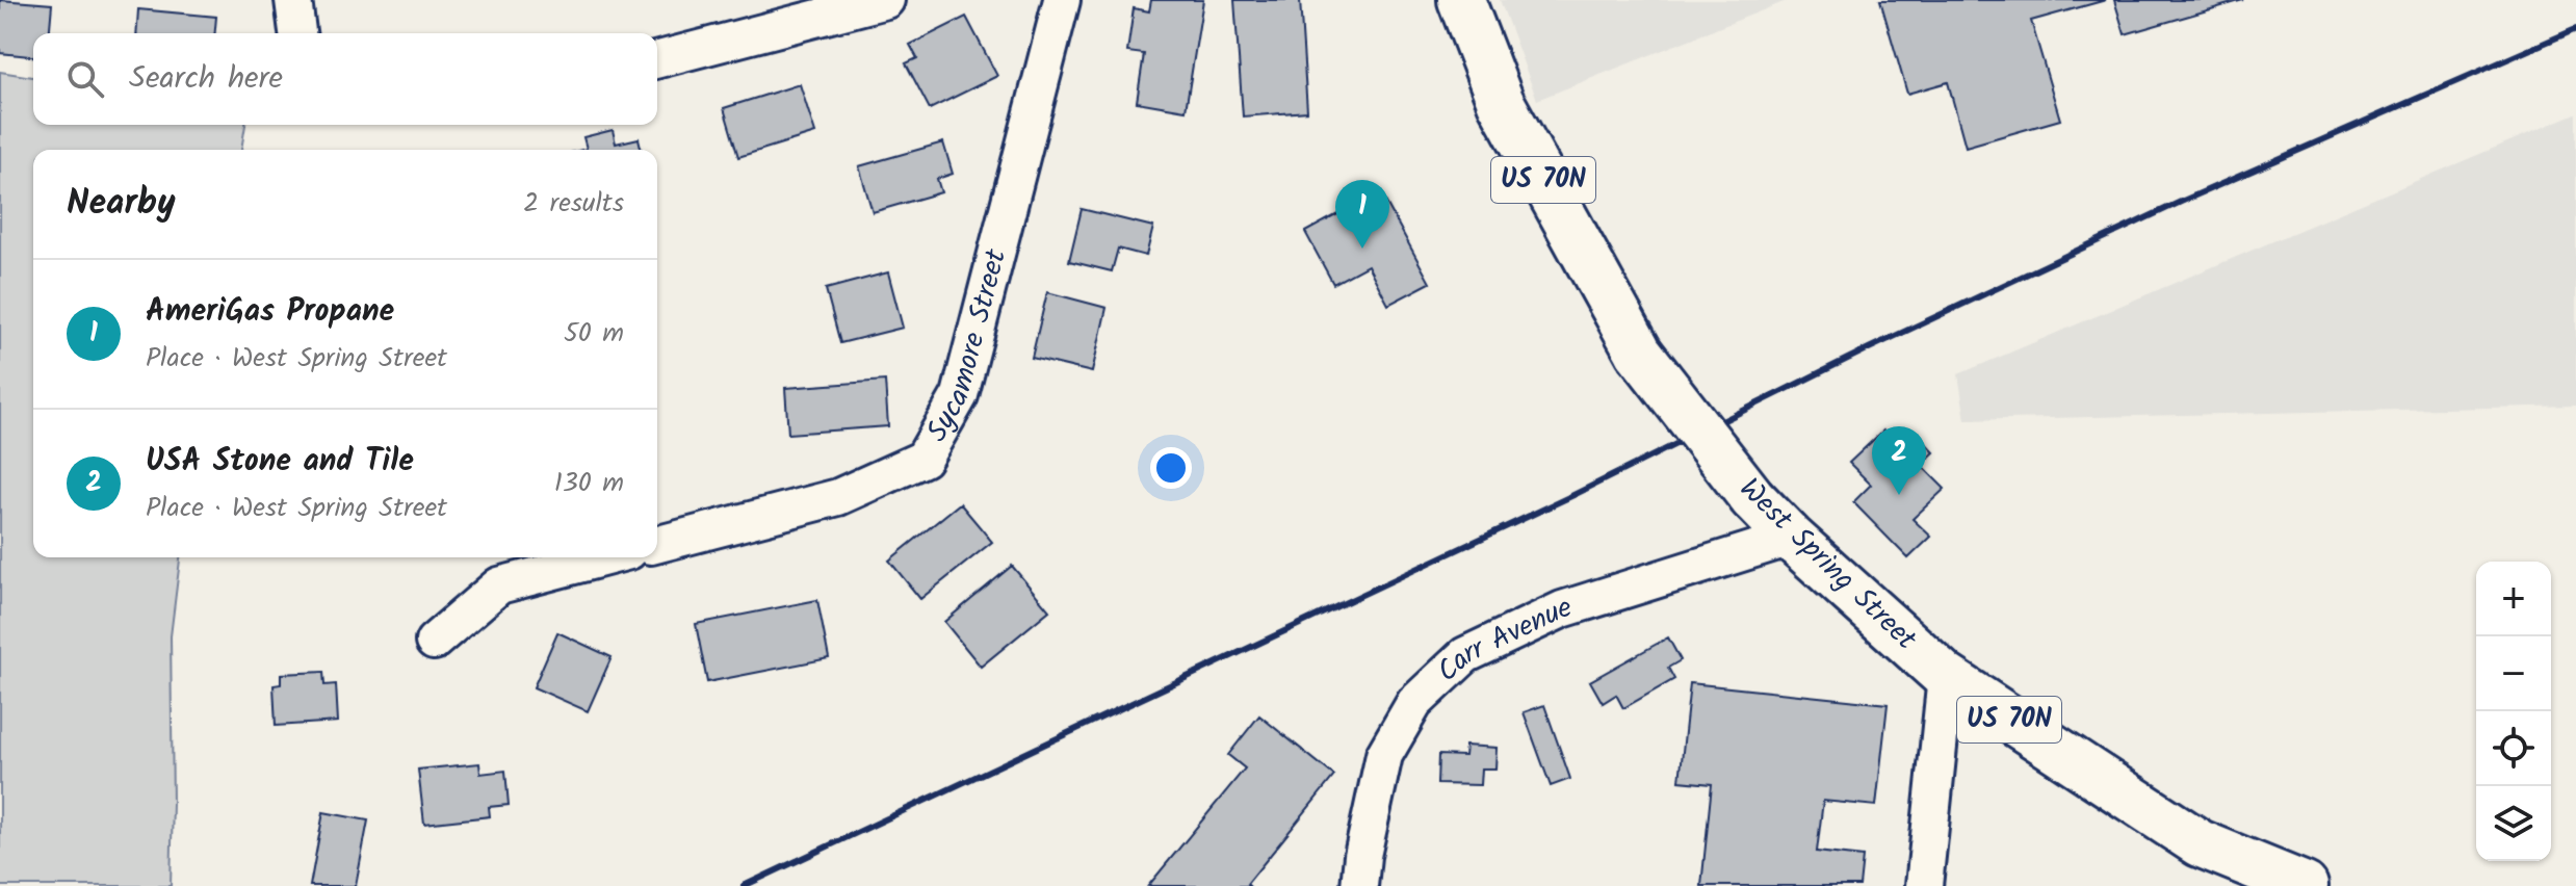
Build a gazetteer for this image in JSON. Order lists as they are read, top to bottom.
{
  "streets": {
    "main road": ["US 70N", "West Spring Street"],
    "street": ["Sycamore Street", "Carr Avenue"]
  },
  "crossings": [
    ["West Spring Street", "Carr Avenue"]
  ],
  "page": {
    "search": "Search here",
    "heading": ["Nearby", "2 results"],
    "pins": ["1", "2"],
    "list": [
      {
        "mark": "1",
        "name": "AmeriGas Propane",
        "note": "Place · West Spring Street",
        "value": "50 m"
      },
      {
        "mark": "2",
        "name": "USA Stone and Tile",
        "note": "Place · West Spring Street",
        "value": "130 m"
      }
    ],
    "map_buttons": ["+", "−"]
  }
}
